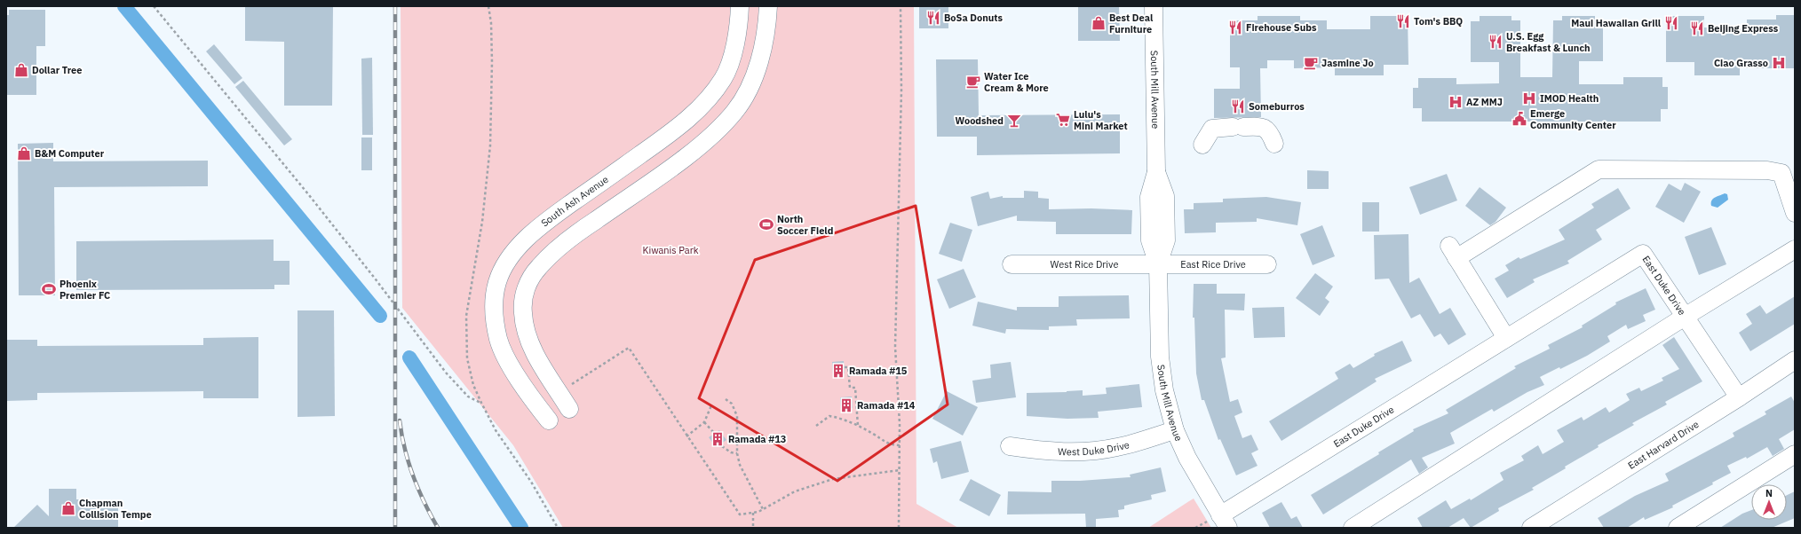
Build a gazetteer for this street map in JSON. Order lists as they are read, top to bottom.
{
  "streets": {
    "street": [
      "South Mill Avenue",
      "South Ash Avenue",
      "West Rice Drive",
      "East Rice Drive",
      "East Duke Drive",
      "East Harvard Drive",
      "West Duke Drive"
    ]
  },
  "crossings": [
    ["South Mill Avenue", "West Rice Drive"],
    ["South Mill Avenue", "East Rice Drive"],
    ["South Mill Avenue", "East Duke Drive"],
    ["South Mill Avenue", "West Duke Drive"],
    ["West Rice Drive", "East Rice Drive"],
    ["East Duke Drive", "East Harvard Drive"]
  ],
  "parks": ["Kiwanis Park"],
  "places": {
    "restaurant": [
      "BoSa Donuts",
      "Tom's BBQ",
      "Maui Hawaiian Grill",
      "Firehouse Subs",
      "Beijing Express",
      "U.S. Egg Breakfast & Lunch",
      "Someburros"
    ],
    "shop": [
      "Best Deal Furniture",
      "Dollar Tree",
      "B&M Computer",
      "Chapman Collision Tempe"
    ],
    "cafe": ["Jasmine Jo", "Water Ice Cream & More"],
    "hospital": ["Ciao Grasso", "IMOD Health", "AZ MMJ"],
    "public building": ["Emerge Community Center"],
    "supermarket": ["Lulu's Mini Market"],
    "bar": ["Woodshed"],
    "sports": ["North Soccer Field", "Phoenix Premier FC"],
    "building": ["Ramada #15", "Ramada #14", "Ramada #13"]
  },
  "north": "top"
}
